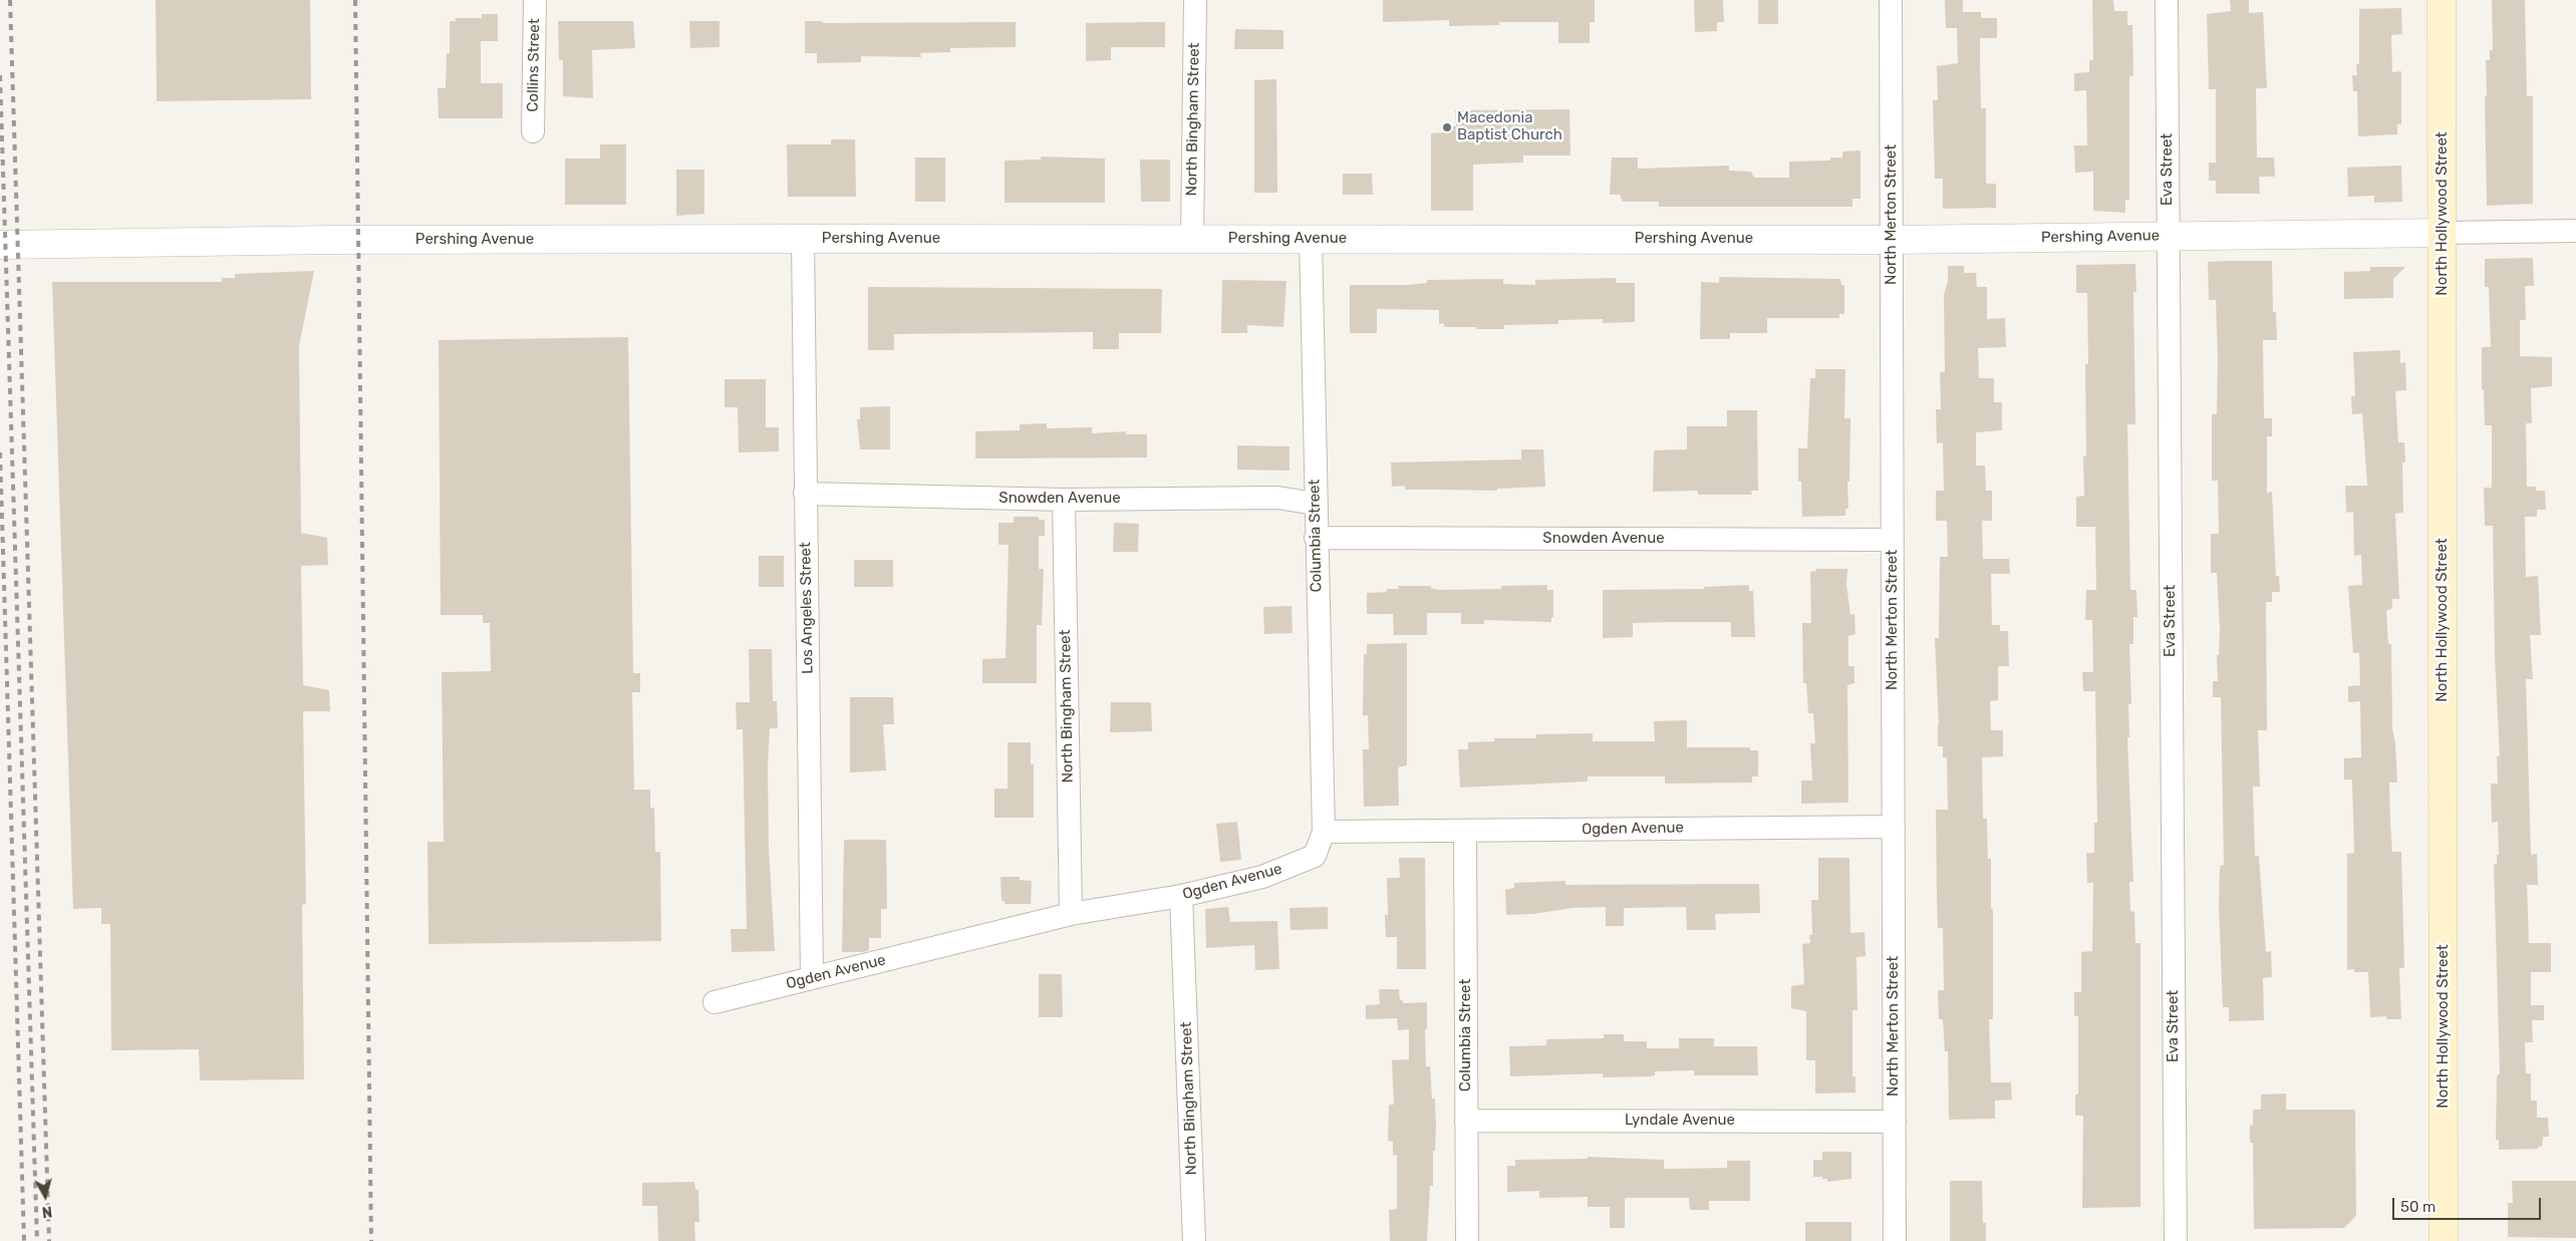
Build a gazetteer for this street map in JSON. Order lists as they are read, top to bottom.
{
  "streets": {
    "main road": ["North Hollywood Street"],
    "street": [
      "Collins Street",
      "North Bingham Street",
      "Eva Street",
      "North Merton Street",
      "Pershing Avenue",
      "Snowden Avenue",
      "Columbia Street",
      "Los Angeles Street",
      "Ogden Avenue",
      "Lyndale Avenue"
    ]
  },
  "crossings": [
    ["North Bingham Street", "Pershing Avenue"],
    ["North Bingham Street", "Snowden Avenue"],
    ["North Bingham Street", "Ogden Avenue"],
    ["Eva Street", "Pershing Avenue"],
    ["North Hollywood Street", "Pershing Avenue"],
    ["North Merton Street", "Pershing Avenue"],
    ["North Merton Street", "Snowden Avenue"],
    ["North Merton Street", "Ogden Avenue"],
    ["North Merton Street", "Lyndale Avenue"],
    ["Pershing Avenue", "Columbia Street"],
    ["Pershing Avenue", "Los Angeles Street"],
    ["Snowden Avenue", "Columbia Street"],
    ["Snowden Avenue", "Los Angeles Street"],
    ["Columbia Street", "Ogden Avenue"],
    ["Columbia Street", "Lyndale Avenue"],
    ["Los Angeles Street", "Ogden Avenue"]
  ],
  "places": ["Macedonia Baptist Church"],
  "scale_bar": "50 m",
  "north": "bottom"
}
